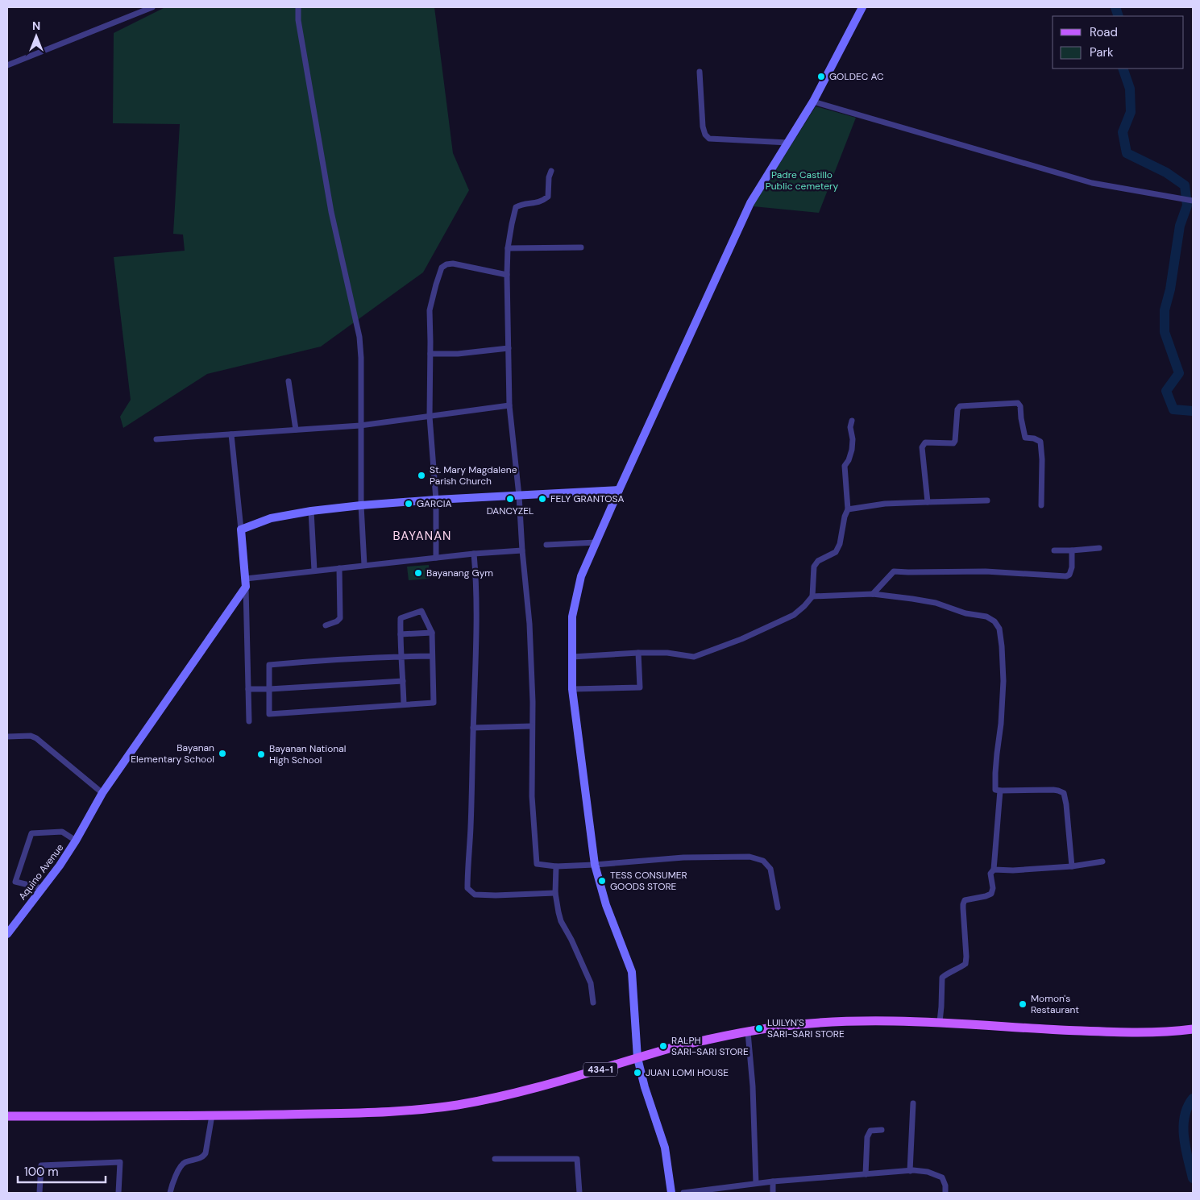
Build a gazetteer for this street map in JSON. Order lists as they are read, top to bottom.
{
  "streets": {
    "main road": ["434-1"],
    "street": ["Aquino Avenue"]
  },
  "districts": ["BAYANAN"],
  "parks": ["Padre Castillo Public cemetery"],
  "places": [
    "GOLDEC AC",
    "St. Mary Magdalene Parish Church",
    "DANCYZEL",
    "FELY GRANTOSA",
    "GARCIA",
    "Bayanang Gym",
    "Bayanan Elementary School",
    "Bayanan National High School",
    "TESS CONSUMER GOODS STORE",
    "Momon's Restaurant",
    "LUILYN'S SARI-SARI STORE",
    "RALPH SARI-SARI STORE",
    "JUAN LOMI HOUSE"
  ],
  "legend": ["Road", "Park"],
  "scale_bar": "100 m",
  "north": "top"
}
